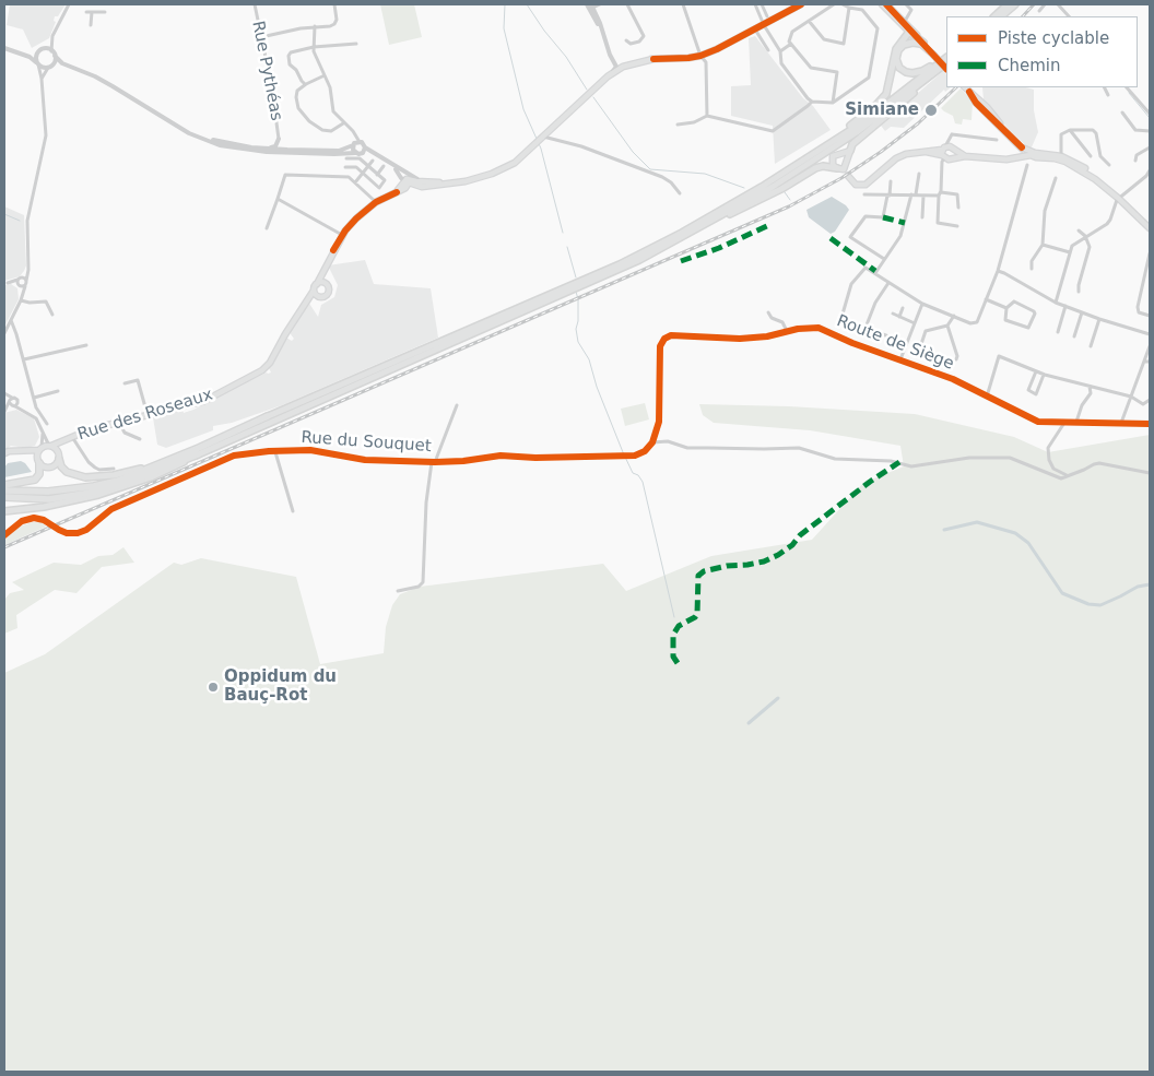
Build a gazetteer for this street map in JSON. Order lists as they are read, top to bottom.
{
  "streets": {
    "main road": ["Rue des Roseaux"],
    "street": ["Rue Pythéas", "Route de Siège", "Rue du Souquet"]
  },
  "crossings": [
    ["Route de Siège", "Rue du Souquet"]
  ],
  "places": ["Simiane", "Oppidum du Bauç-Rot"],
  "legend": ["Piste cyclable", "Chemin"]
}
